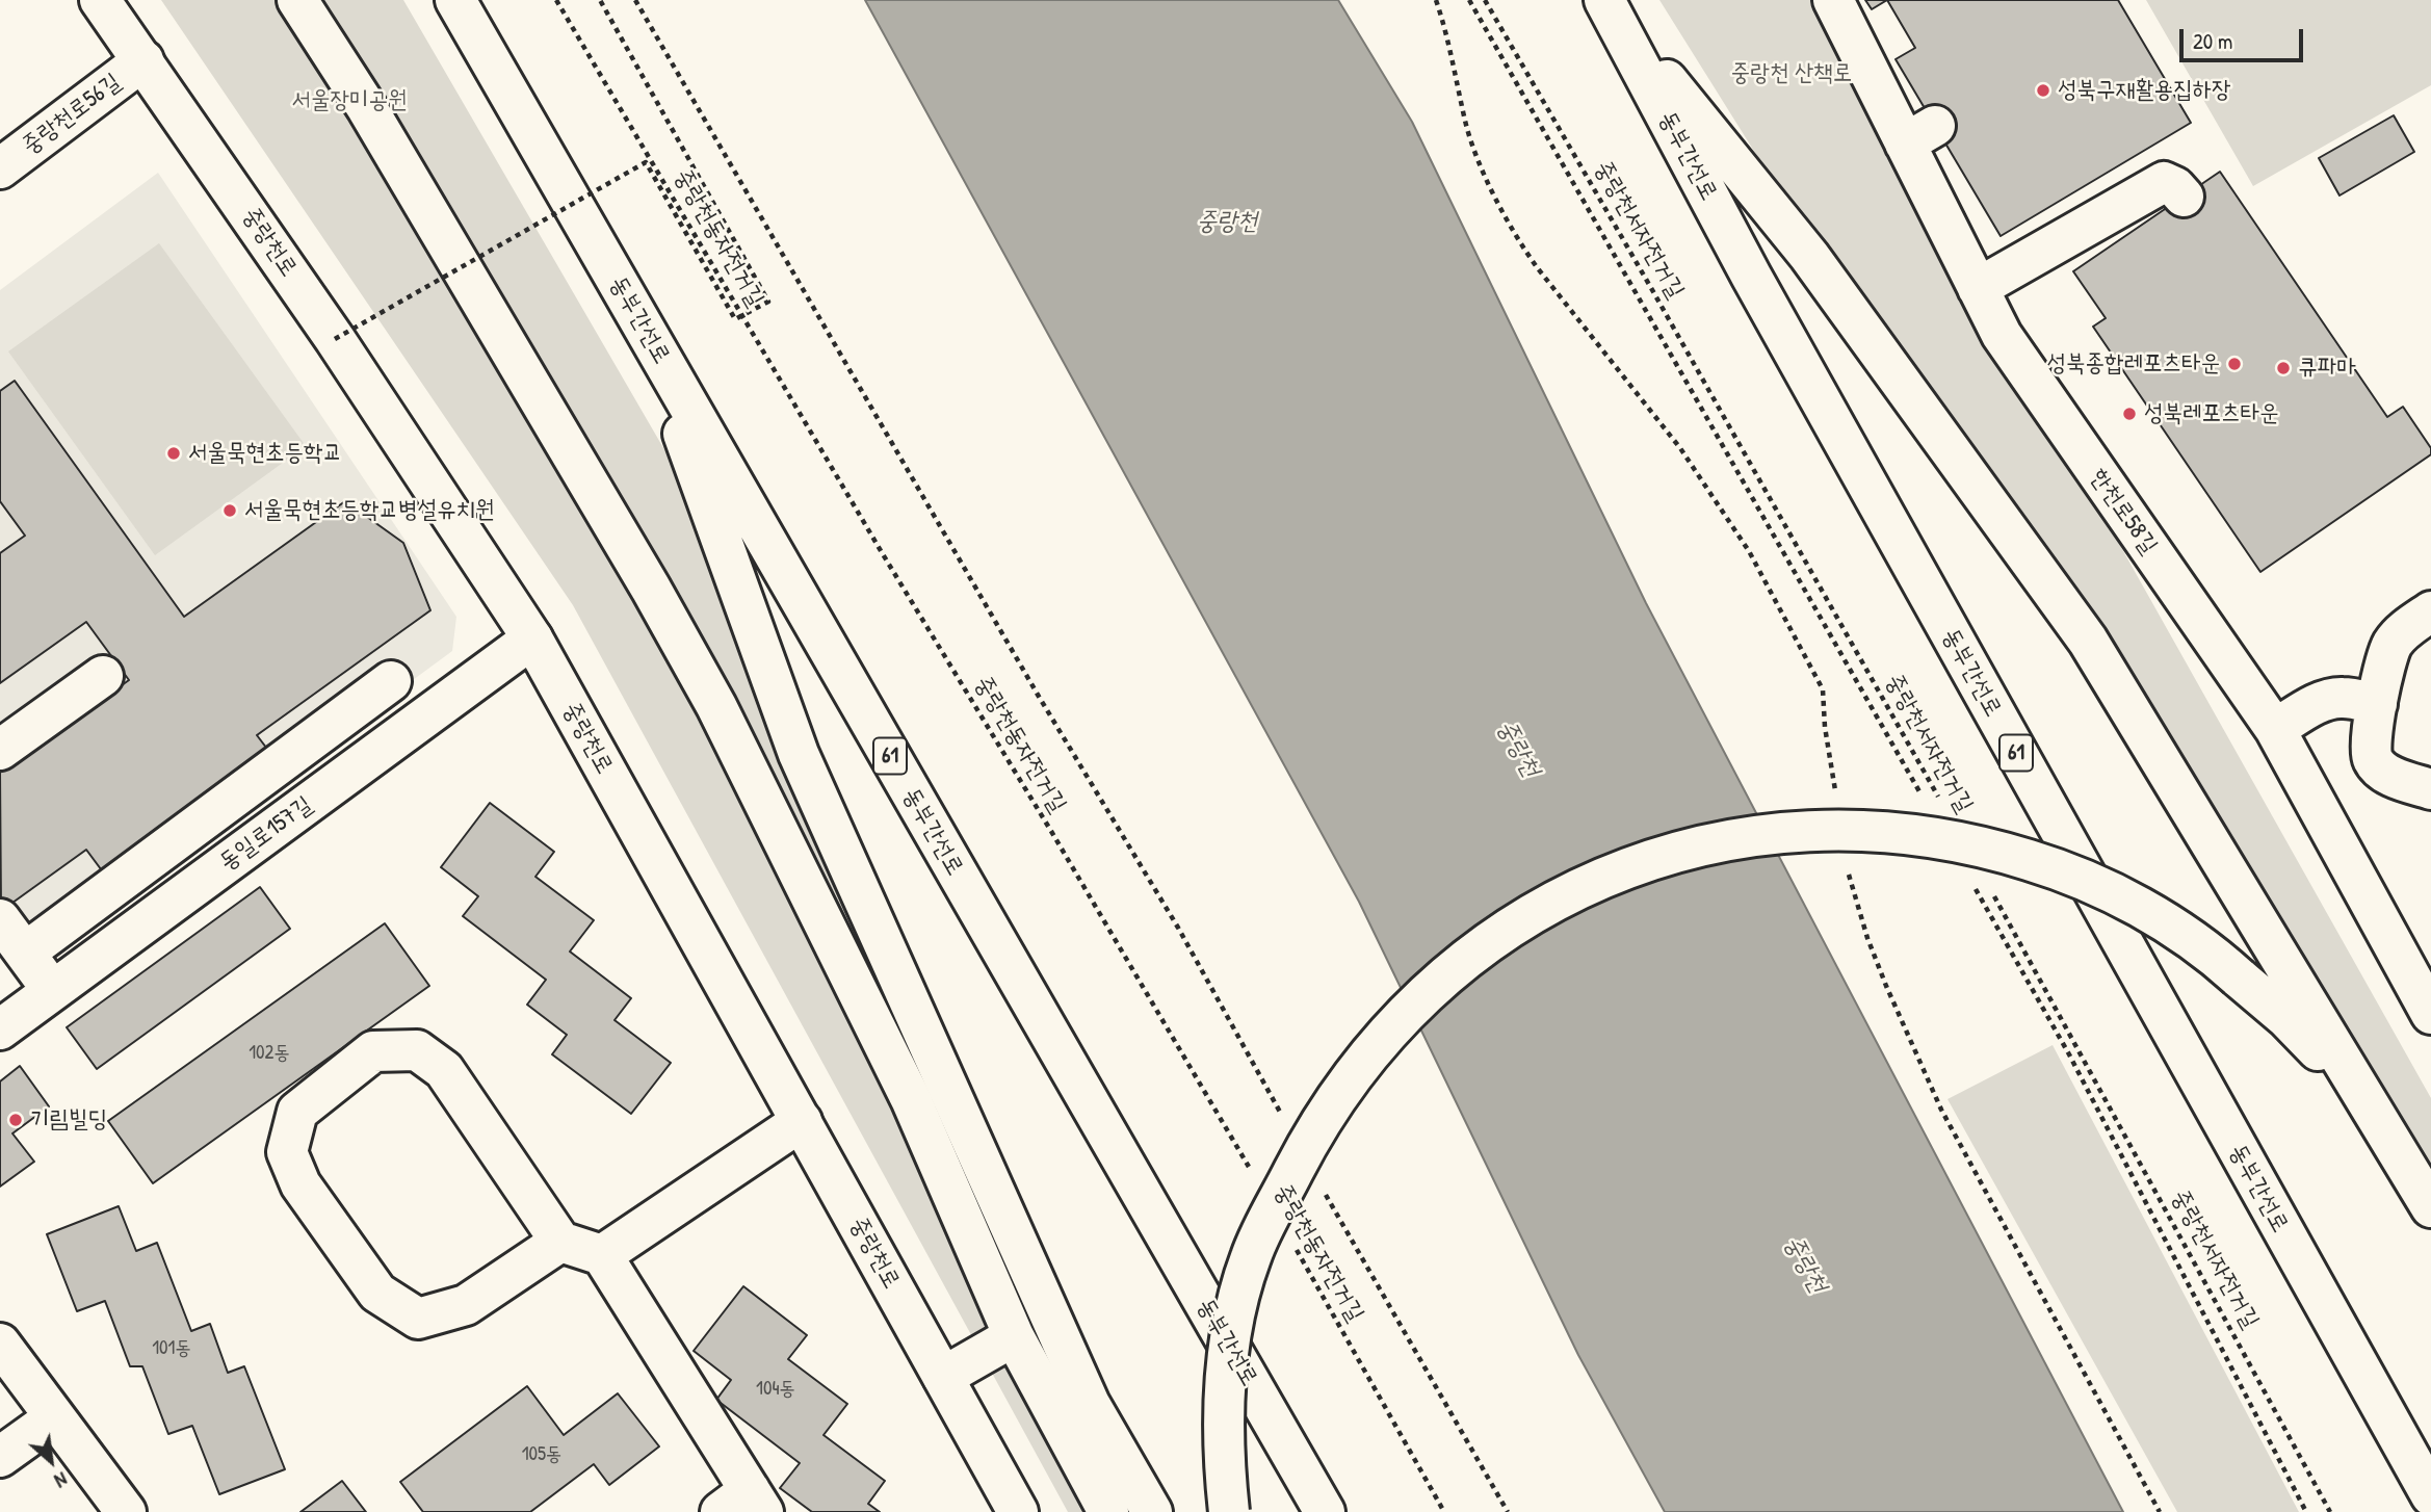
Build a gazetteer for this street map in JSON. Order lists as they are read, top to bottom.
{
  "streets": {
    "main road": [
      "중랑천로56길",
      "동부간선로",
      "중랑천로",
      "한천로58길",
      "61",
      "동일로157길"
    ],
    "path": ["중랑천서자전거길", "중랑천동자전거길"]
  },
  "crossings": [
    ["중랑천로56길", "중랑천로"],
    ["중랑천로", "동일로157길"]
  ],
  "water": ["중랑천"],
  "parks": ["중랑천 산책로", "서울장미공원"],
  "places": [
    "성북구재활용집하장",
    "성북종합레포츠타운",
    "큐파마",
    "성북레포츠타운",
    "서울묵현초등학교",
    "서울묵현초등학교병설유치원",
    "기림빌딩"
  ],
  "house_numbers": [
    "102동",
    "101동",
    "104동",
    "105동"
  ],
  "scale_bar": "20 m",
  "north": "bottom right"
}
